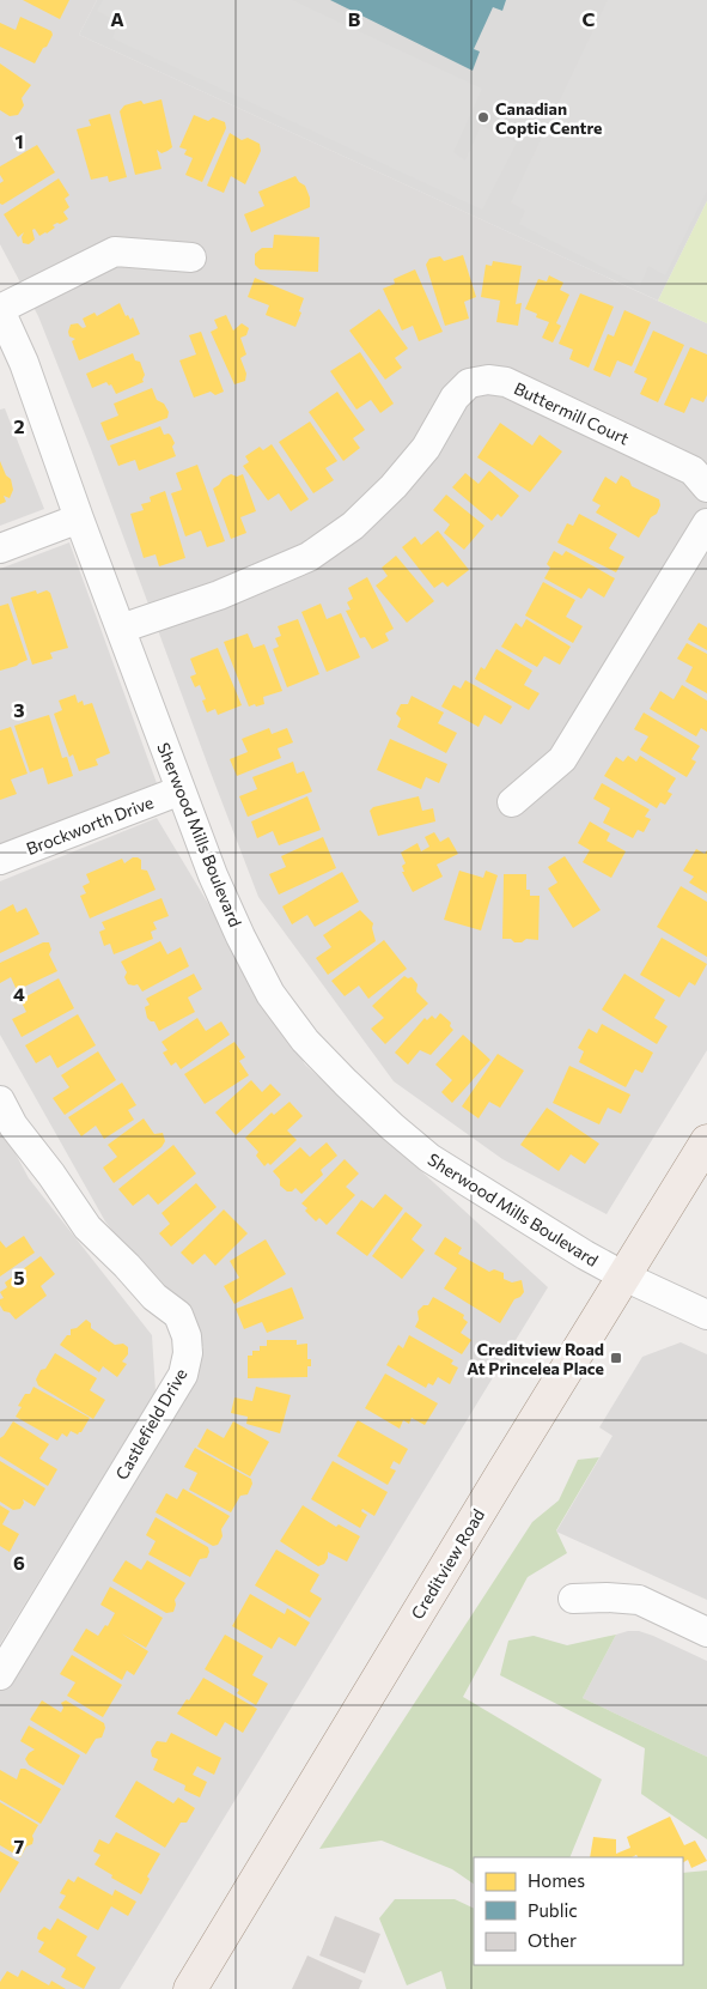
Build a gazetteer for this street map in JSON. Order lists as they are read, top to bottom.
{
  "streets": {
    "main road": ["Creditview Road"],
    "street": [
      "Buttermill Court",
      "Brockworth Drive",
      "Sherwood Mills Boulevard",
      "Castlefield Drive"
    ]
  },
  "crossings": [
    ["Buttermill Court", "Sherwood Mills Boulevard"],
    ["Brockworth Drive", "Sherwood Mills Boulevard"],
    ["Sherwood Mills Boulevard", "Creditview Road"]
  ],
  "places": {
    "other": ["Canadian Coptic Centre"],
    "transit": ["Creditview Road At Princelea Place"]
  },
  "legend": ["Homes", "Public", "Other"],
  "grid": {
    "columns": ["A", "B", "C"],
    "rows": [
      "1",
      "2",
      "3",
      "4",
      "5",
      "6",
      "7"
    ]
  }
}
